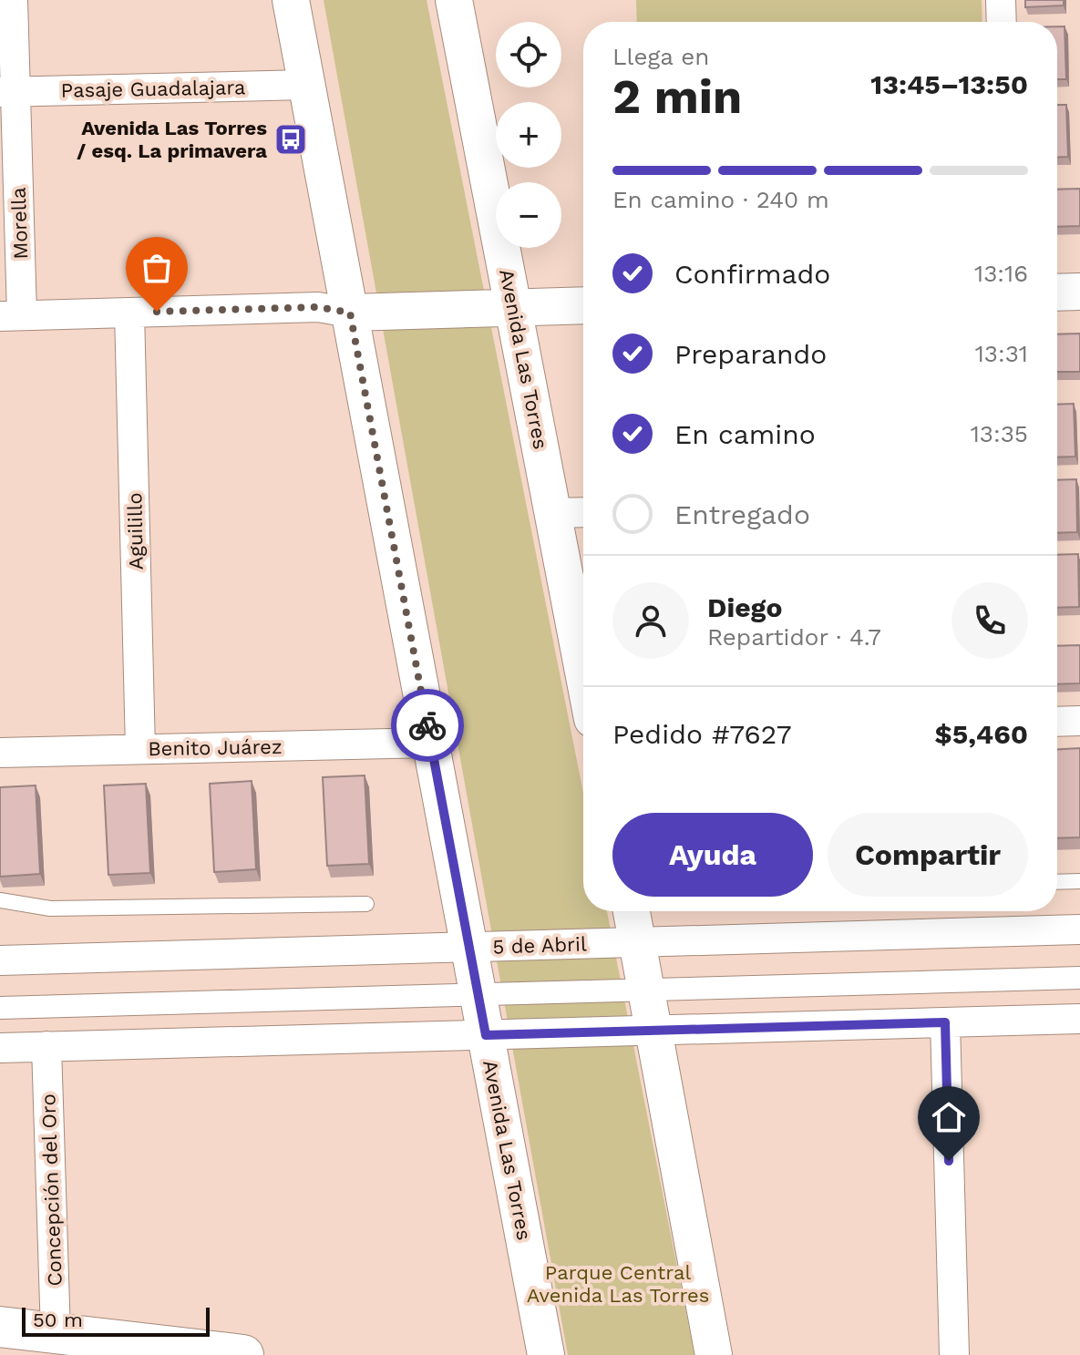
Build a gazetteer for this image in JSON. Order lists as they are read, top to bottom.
{
  "streets": {
    "street": [
      "Pasaje Guadalajara",
      "Morella",
      "Avenida Las Torres",
      "Aguilillo",
      "Benito Juárez",
      "5 de Abril",
      "Concepción del Oro"
    ]
  },
  "crossings": [
    ["Pasaje Guadalajara", "Morella"],
    ["Pasaje Guadalajara", "Avenida Las Torres"],
    ["Avenida Las Torres", "Benito Juárez"],
    ["Avenida Las Torres", "5 de Abril"],
    ["Aguilillo", "Benito Juárez"]
  ],
  "parks": ["Parque Central Avenida Las Torres"],
  "places": {
    "bus stop": ["Avenida Las Torres / esq. La primavera"]
  },
  "scale_bar": "50 m",
  "page": {
    "map_buttons": ["+", "−"],
    "heading": ["2 min", "Llega en", "13:45–13:50"],
    "panel": [
      "Diego",
      "Repartidor · 4.7",
      "Pedido #7627",
      "$5,460"
    ],
    "bar": "En camino · 240 m",
    "list": [
      ["Confirmado", "13:16"],
      ["Preparando", "13:31"],
      ["En camino", "13:35"],
      "Entregado"
    ],
    "buttons": ["Ayuda", "Compartir"],
    "scale": "50 m"
  }
}
